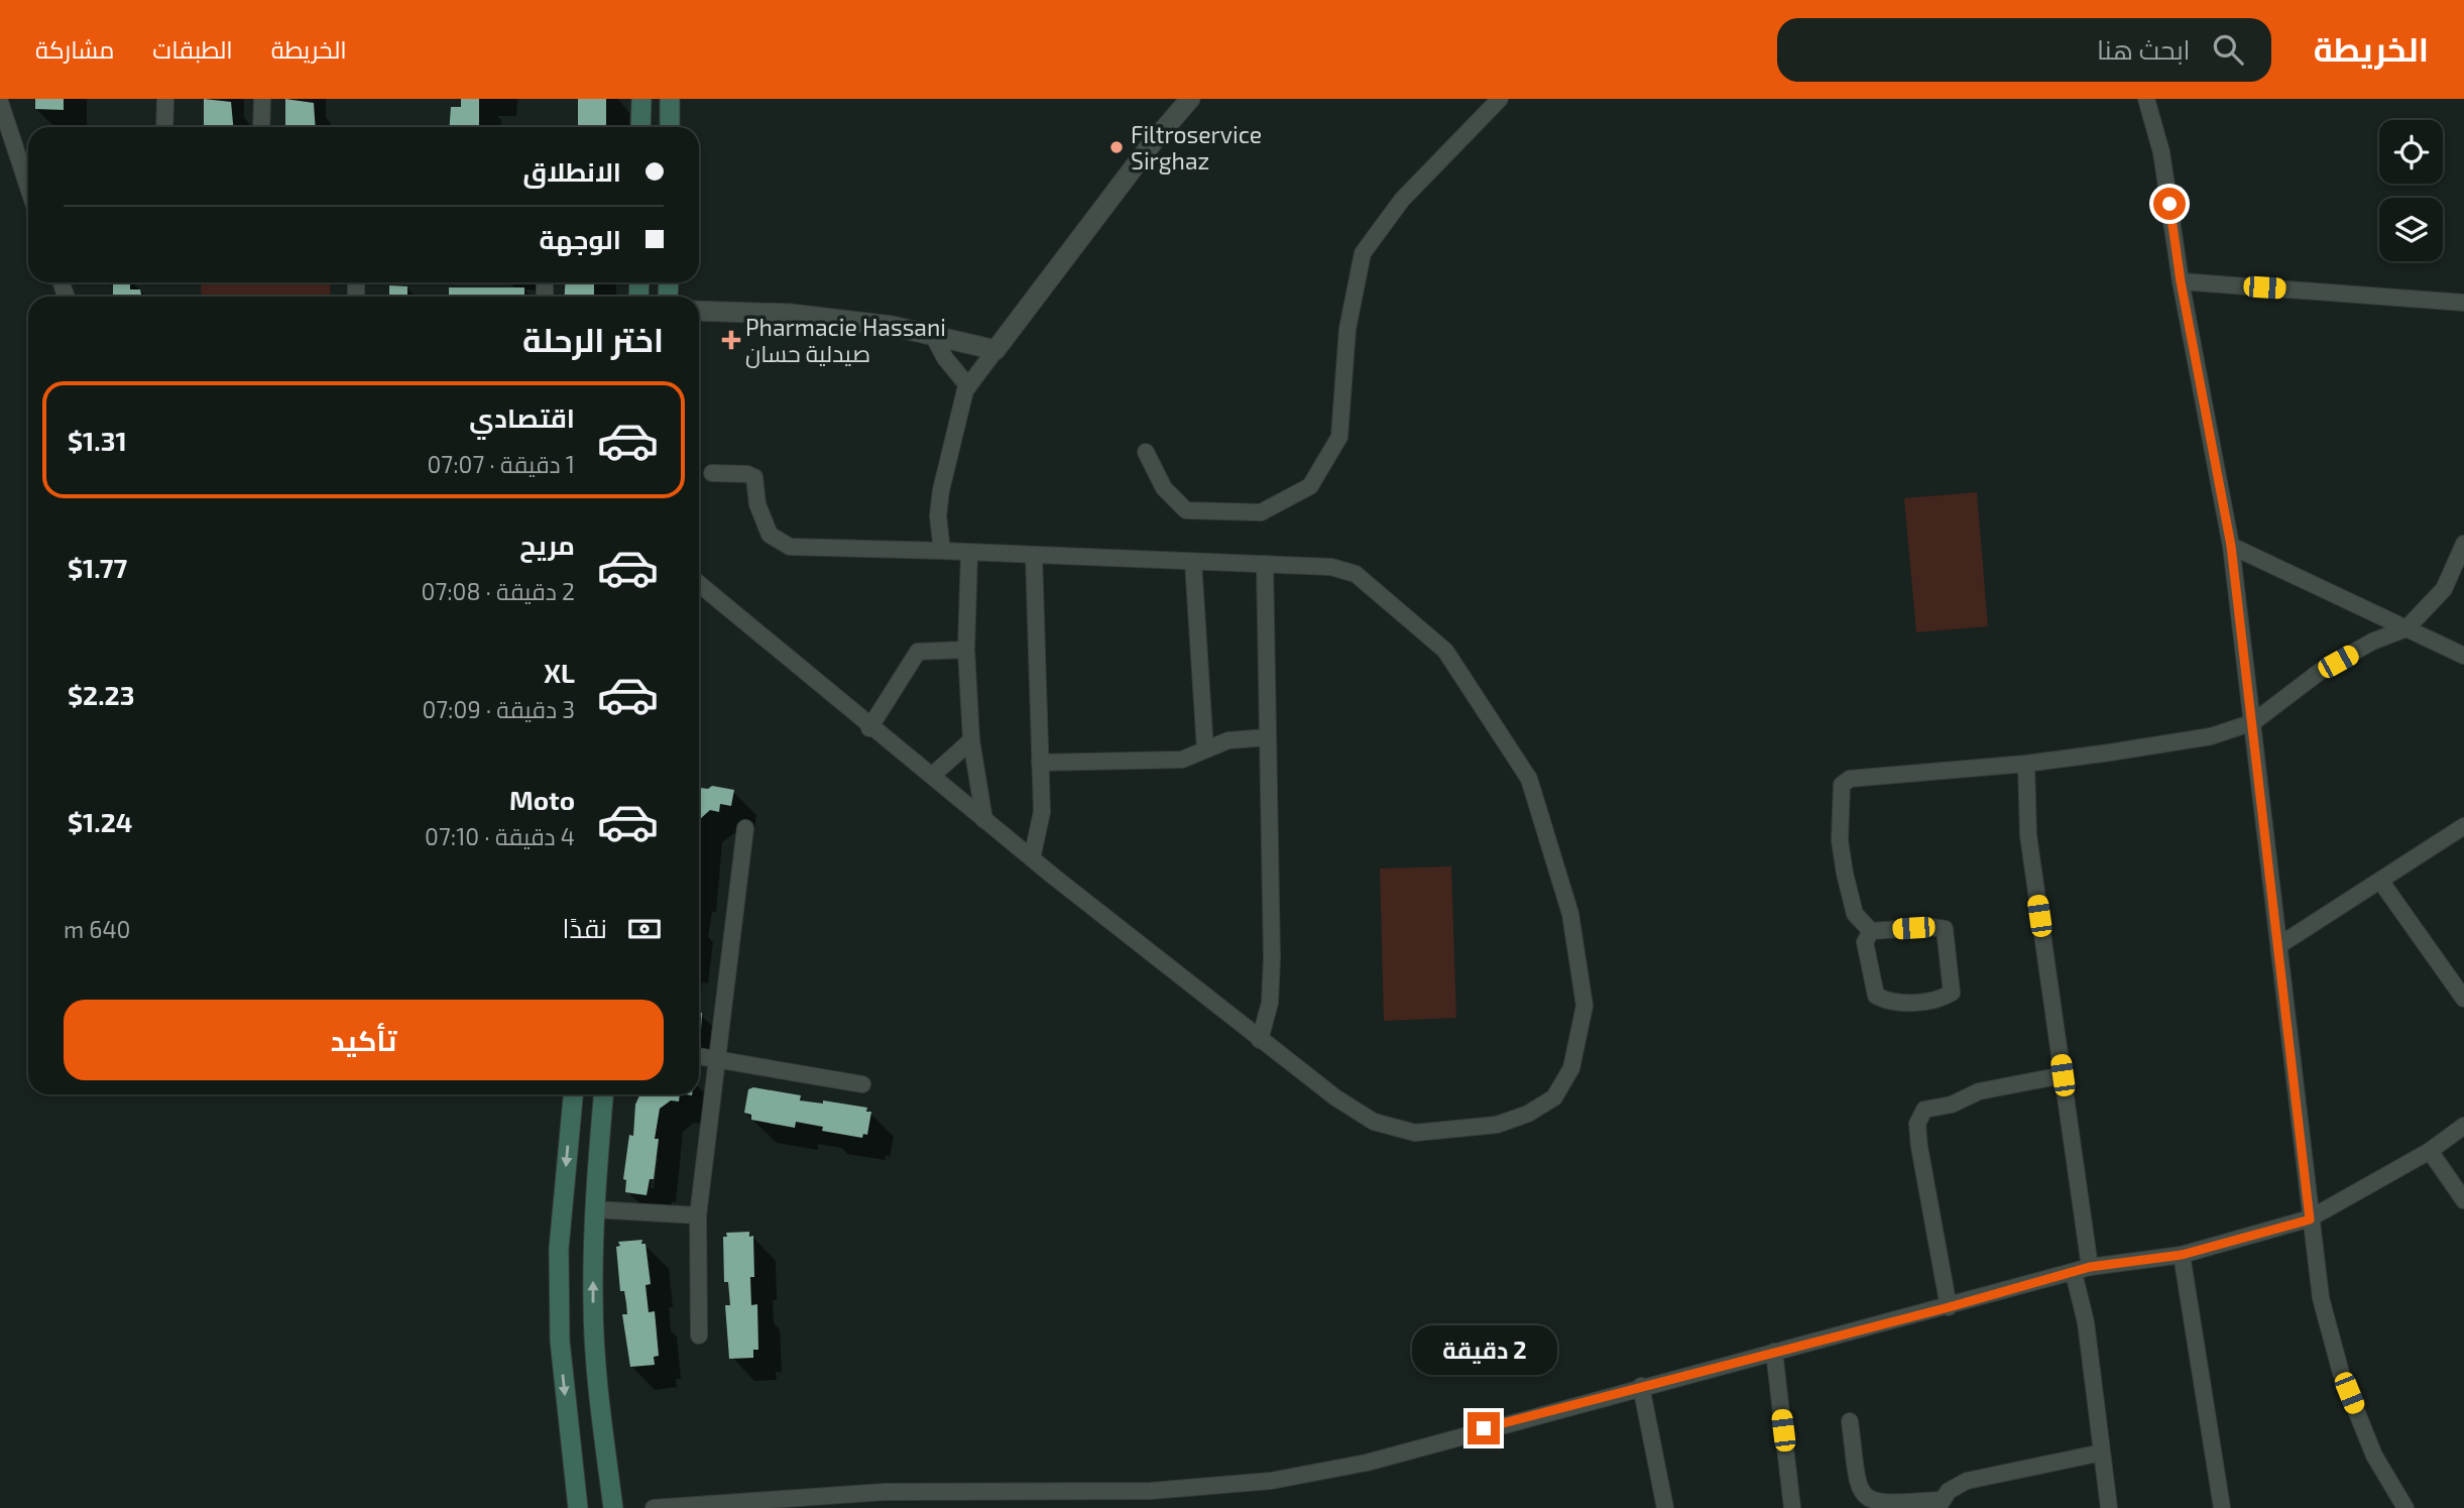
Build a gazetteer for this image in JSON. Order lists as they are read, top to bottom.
{
  "places": {
    "other": ["Filtroservice Sirghaz"],
    "health": ["Pharmacie Hassani صيدلية حسان"]
  },
  "page": {
    "header": "الخريطة",
    "search": "ابحث هنا",
    "nav": ["الخريطة", "الطبقات", "مشاركة"],
    "banner": ["الانطلاق", "الوجهة"],
    "heading": "اختر الرحلة",
    "list": [
      {
        "name": "اقتصادي",
        "note": "1 دقيقة · 07:07",
        "value": "$1.31"
      },
      {
        "name": "مريح",
        "note": "2 دقيقة · 07:08",
        "value": "$1.77"
      },
      {
        "name": "XL",
        "note": "3 دقيقة · 07:09",
        "value": "$2.23"
      },
      {
        "name": "Moto",
        "note": "4 دقيقة · 07:10",
        "value": "$1.24"
      }
    ],
    "pay": ["نقدًا", "640 m"],
    "buttons": "تأكيد",
    "bubble": "2 دقيقة"
  }
}
